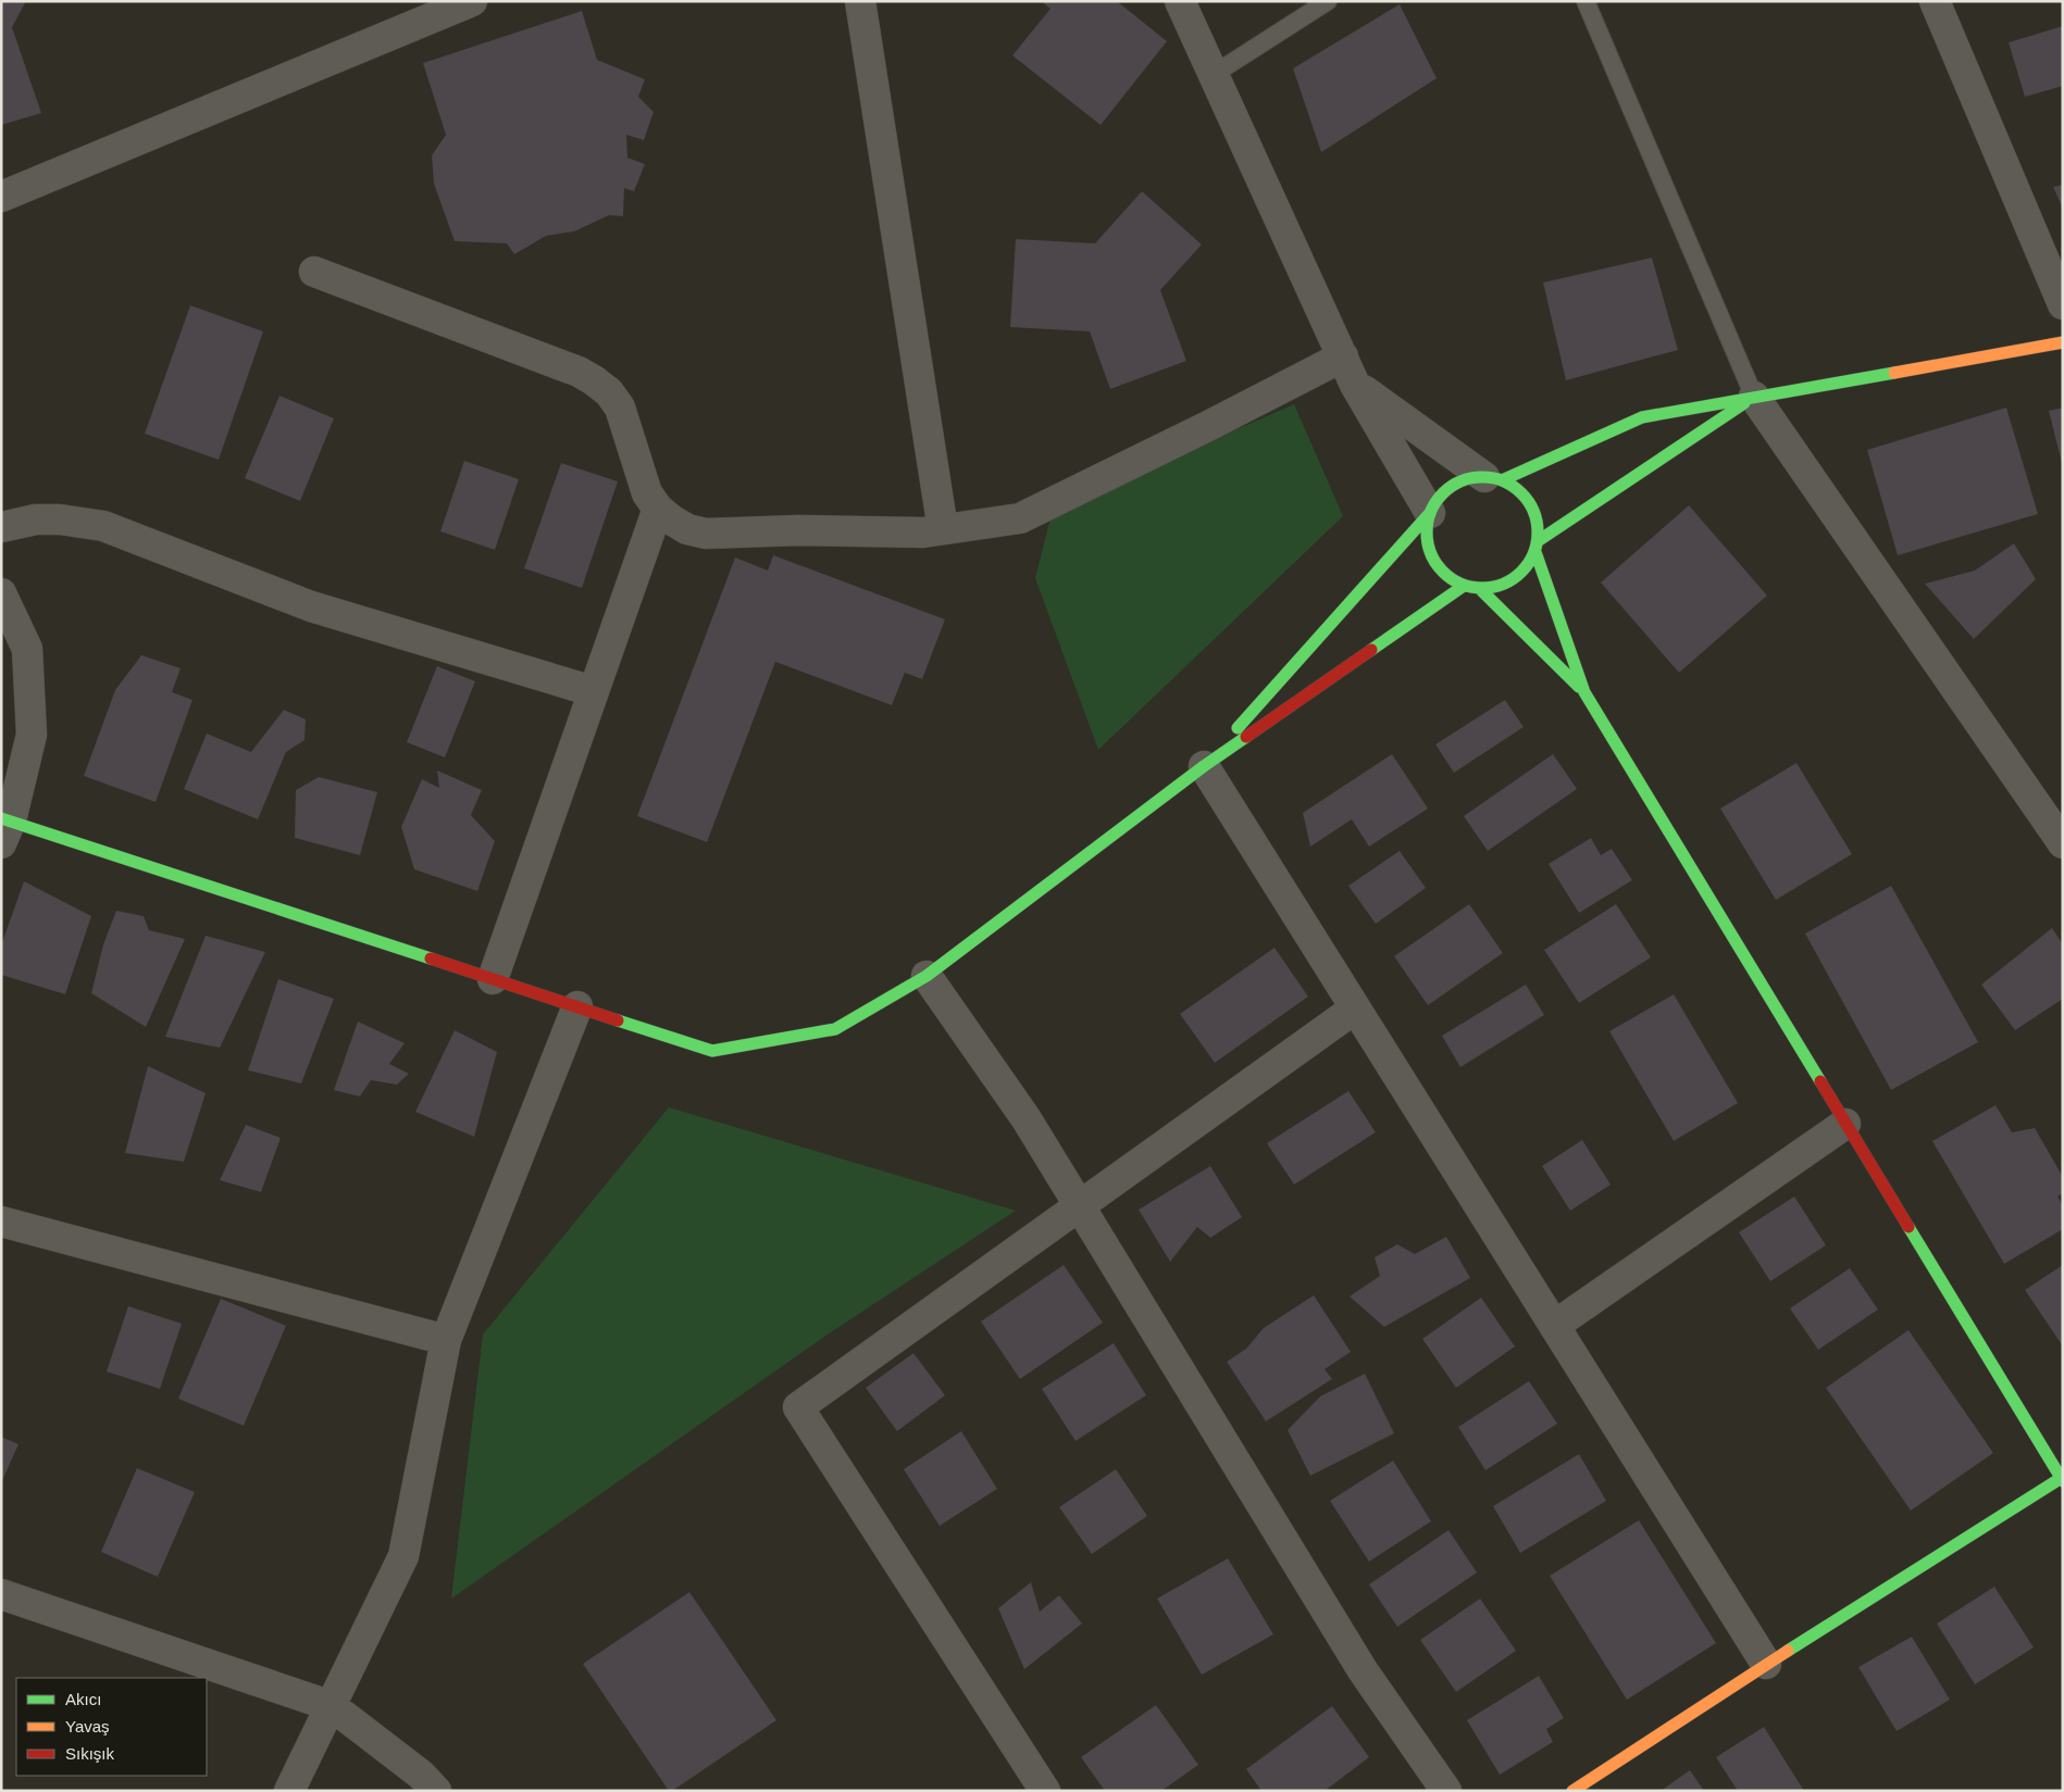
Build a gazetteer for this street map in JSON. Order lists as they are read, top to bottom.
{
  "legend": ["Akıcı", "Yavaş", "Sıkışık"]
}
